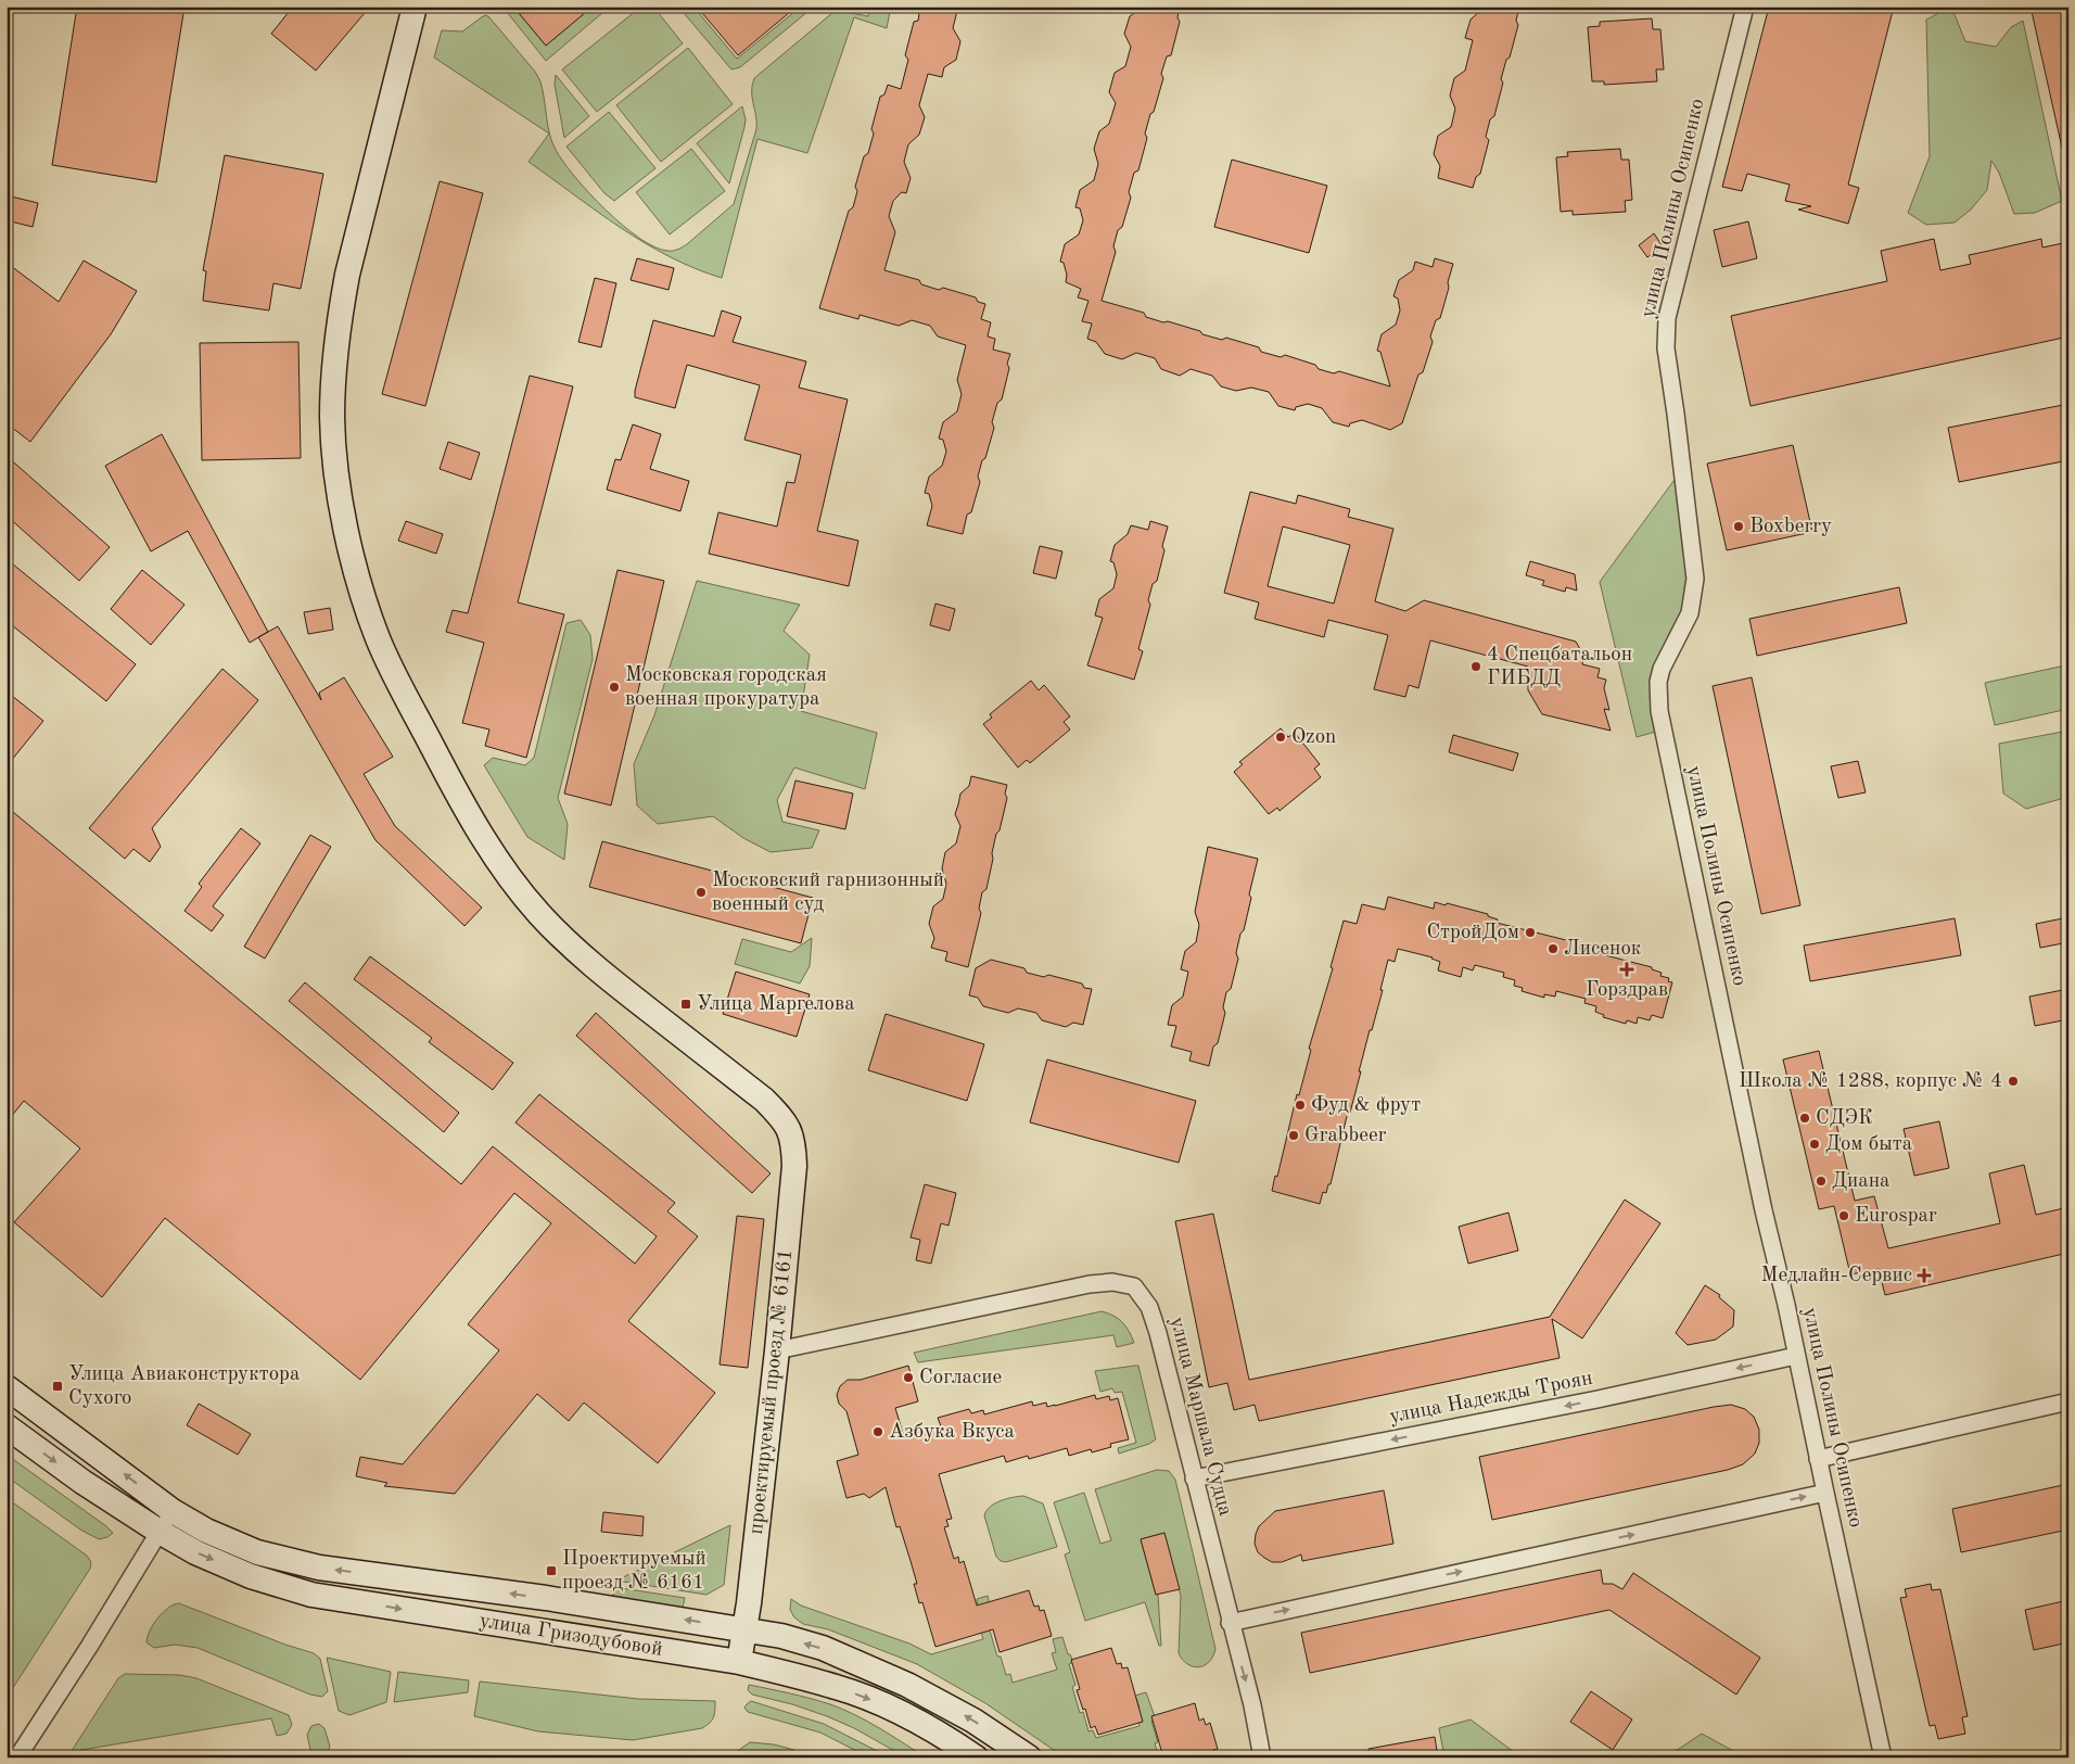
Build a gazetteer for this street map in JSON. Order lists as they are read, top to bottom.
{
  "streets": {
    "street": [
      "улица Полины Осипенко",
      "проектируемый проезд № 6161",
      "улица Надежды Троян",
      "улица Маршала Судца",
      "улица Гризодубовой"
    ]
  },
  "crossings": [
    ["улица Полины Осипенко", "улица Надежды Троян"],
    ["проектируемый проезд № 6161", "улица Маршала Судца"],
    ["проектируемый проезд № 6161", "улица Гризодубовой"],
    ["улица Надежды Троян", "улица Маршала Судца"]
  ],
  "places": {
    "other": [
      "Boxberry",
      "4 Спецбатальон ГИБДД",
      "Московская городская военная прокуратура",
      "Ozon",
      "Московский гарнизонный военный суд",
      "СтройДом",
      "Лисенок",
      "Школа № 1288, корпус № 4",
      "Фуд & фрут",
      "СДЭК",
      "Grabbeer",
      "Дом быта",
      "Диана",
      "Eurospar",
      "Согласие",
      "Азбука Вкуса"
    ],
    "health": ["Горздрав", "Медлайн-Сервис"],
    "transit": ["Улица Маргелова", "Улица Авиаконструктора Сухого", "Проектируемый проезд № 6161"]
  }
}
